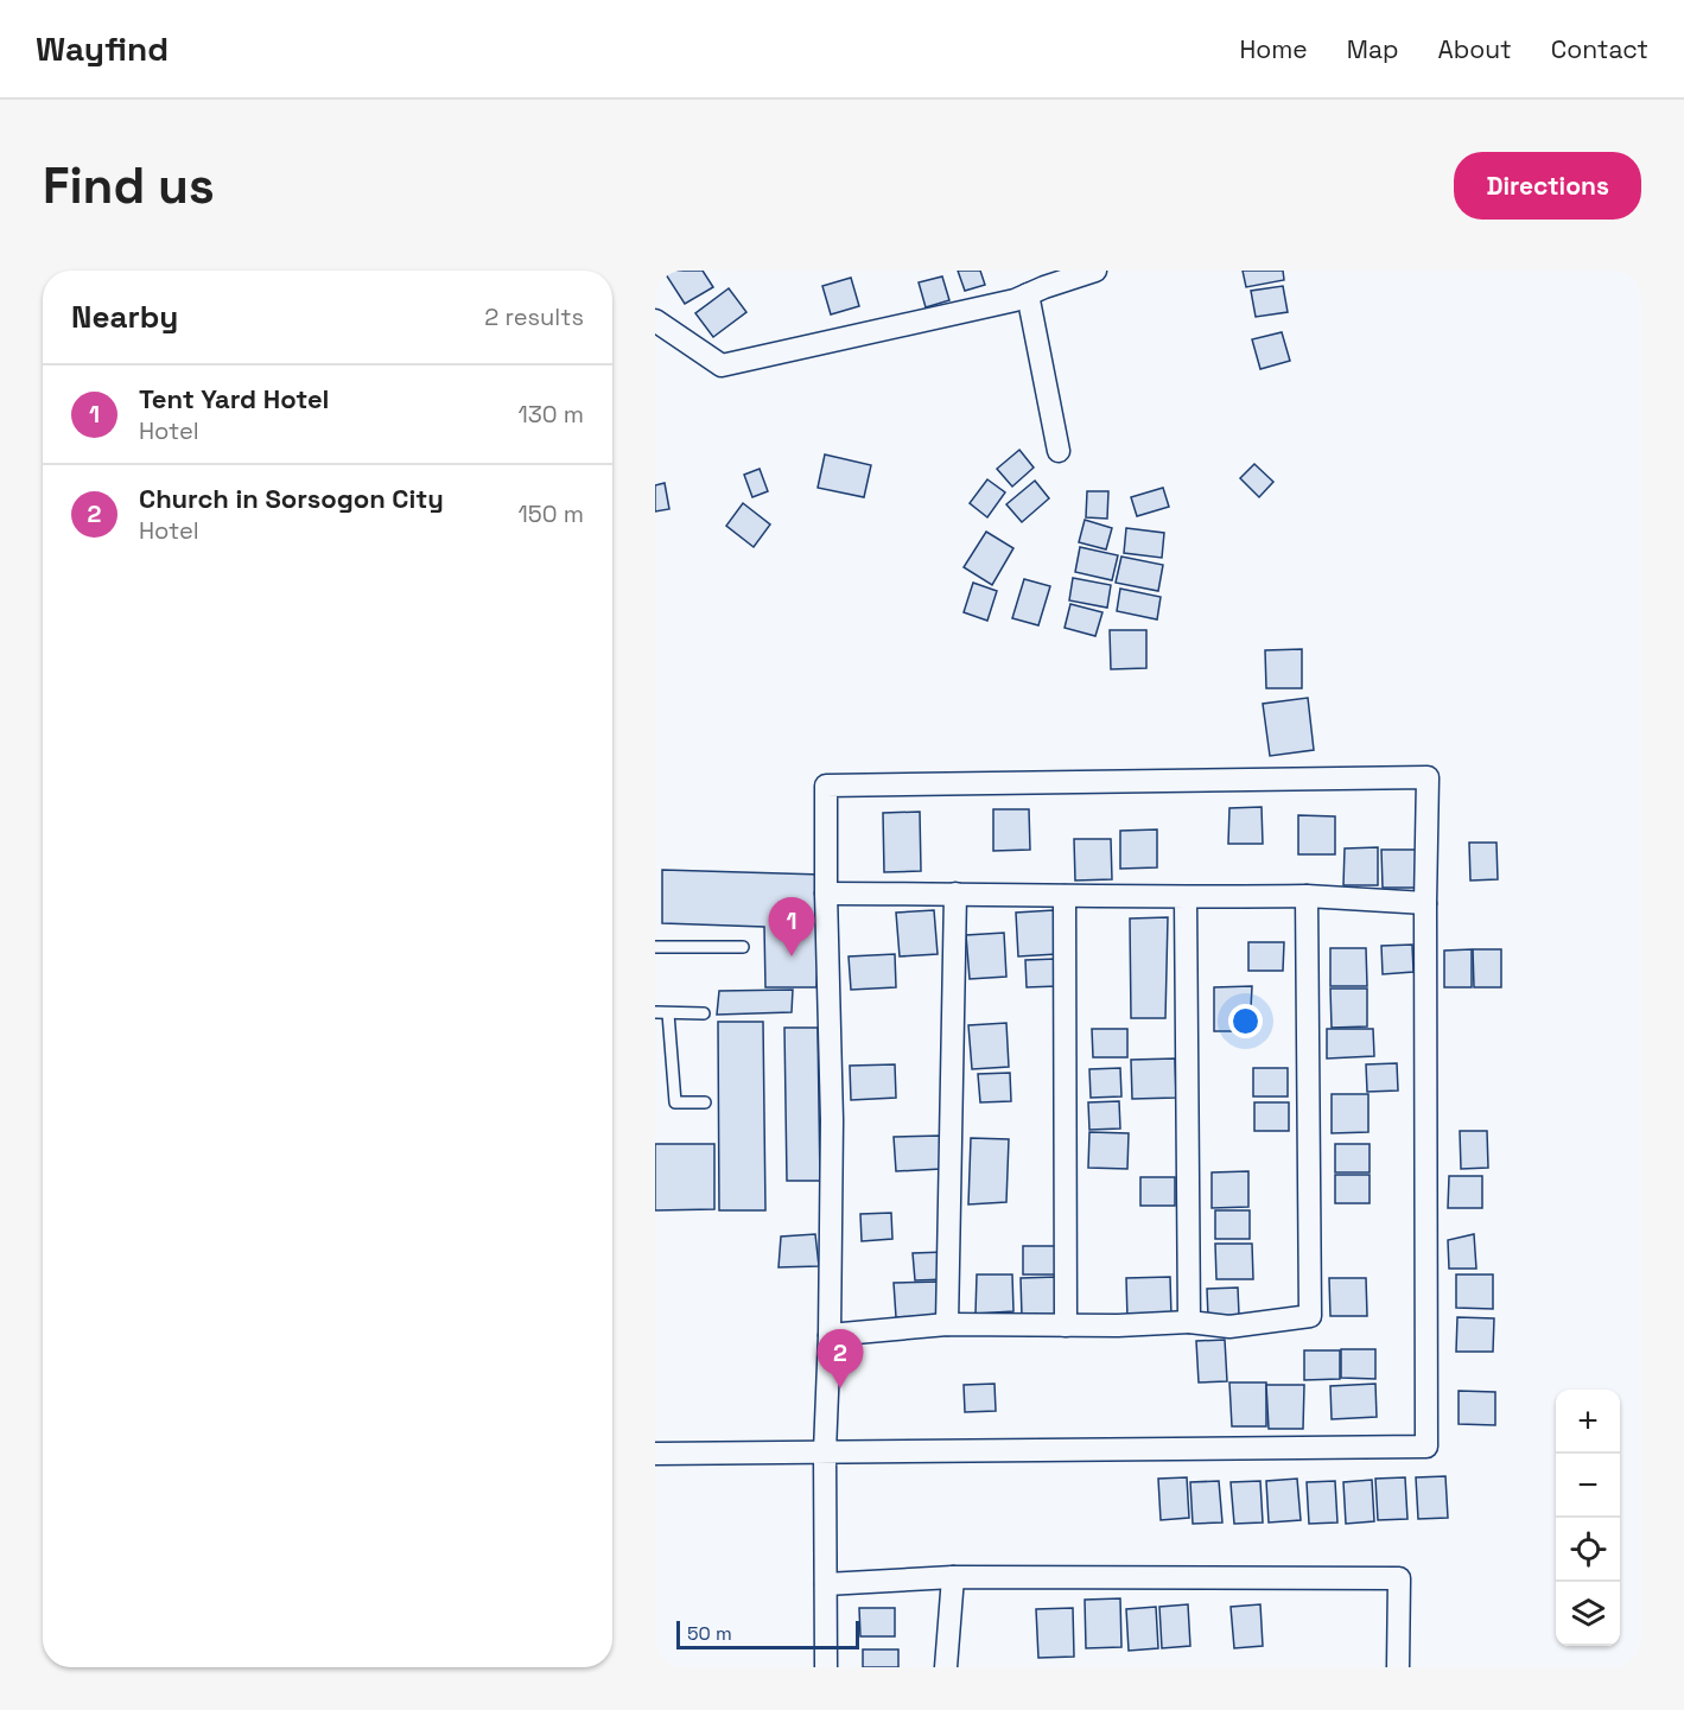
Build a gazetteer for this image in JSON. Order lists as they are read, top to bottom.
{
  "scale_bar": "50 m",
  "page": {
    "header": "Wayfind",
    "nav": [
      "Home",
      "Map",
      "About",
      "Contact"
    ],
    "buttons": "Directions",
    "title": "Find us",
    "heading": ["Nearby", "2 results"],
    "list": [
      {
        "mark": "1",
        "name": "Tent Yard Hotel",
        "note": "Hotel",
        "value": "130 m"
      },
      {
        "mark": "2",
        "name": "Church in Sorsogon City",
        "note": "Hotel",
        "value": "150 m"
      }
    ],
    "pins": ["1", "2"],
    "map_buttons": ["+", "−"],
    "scale": "50 m"
  }
}
